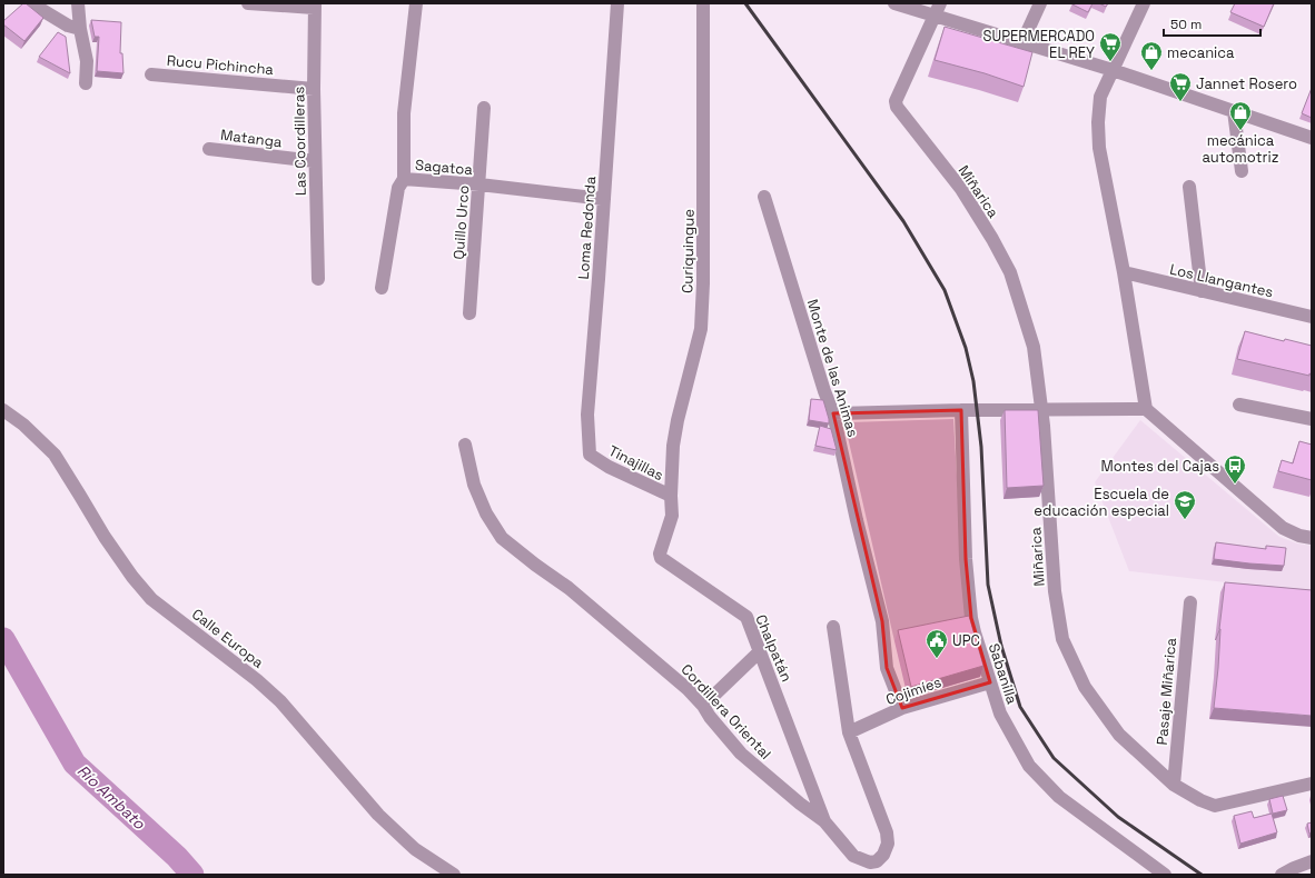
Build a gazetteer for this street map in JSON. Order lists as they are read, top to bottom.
{
  "streets": {
    "street": [
      "Rucu Pichincha",
      "Matanga",
      "Las Coordilleras",
      "Sagatoa",
      "Miñarica",
      "Quillo Urco",
      "Loma Redonda",
      "Curiquingue",
      "Los Llangantes",
      "Monte de las Animas",
      "Tinajillas",
      "Calle Europa",
      "Chalpatán",
      "Sabanilla",
      "Cojimíes",
      "Pasaje Miñarica",
      "Cordillera Oriental"
    ]
  },
  "crossings": [
    ["Rucu Pichincha", "Las Coordilleras"],
    ["Matanga", "Las Coordilleras"],
    ["Sagatoa", "Quillo Urco"],
    ["Sagatoa", "Loma Redonda"],
    ["Miñarica", "Pasaje Miñarica"],
    ["Loma Redonda", "Tinajillas"],
    ["Curiquingue", "Tinajillas"],
    ["Curiquingue", "Chalpatán"],
    ["Monte de las Animas", "Cojimíes"],
    ["Tinajillas", "Chalpatán"],
    ["Chalpatán", "Cordillera Oriental"],
    ["Sabanilla", "Cojimíes"],
    ["Cojimíes", "Cordillera Oriental"]
  ],
  "water": ["Río Ambato"],
  "places": {
    "supermarket": ["SUPERMERCADO EL REY", "Jannet Rosero"],
    "shop": ["mecanica", "mecánica automotriz"],
    "bus stop": ["Montes del Cajas"],
    "school or university": ["Escuela de educación especial"],
    "public building": ["UPC"]
  },
  "scale_bar": "50 m"
}
